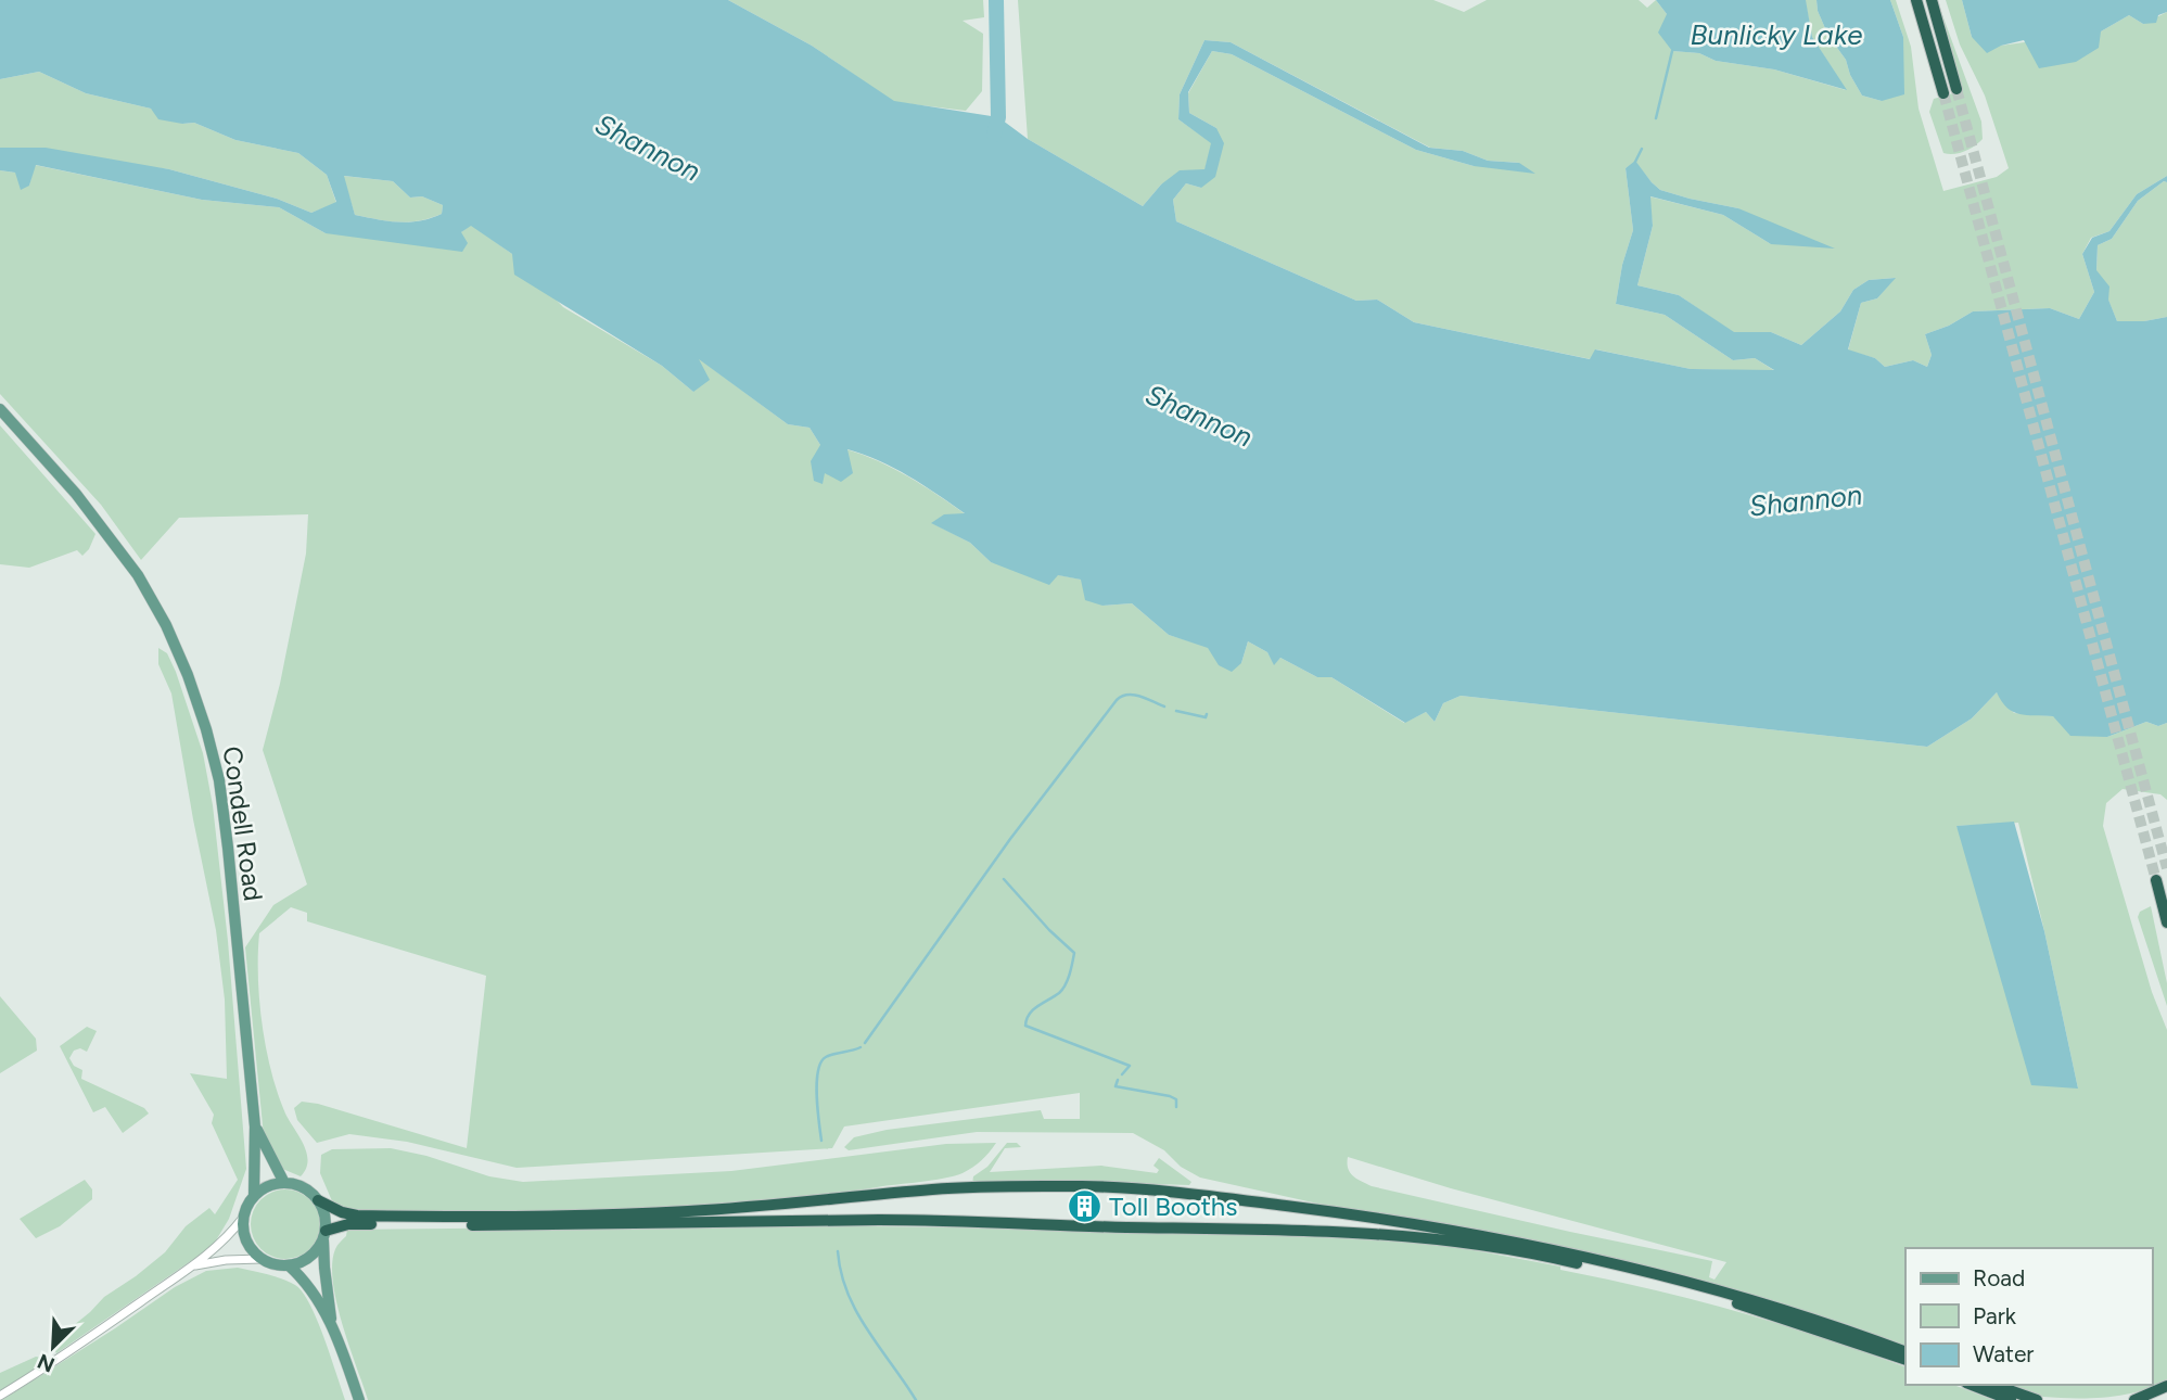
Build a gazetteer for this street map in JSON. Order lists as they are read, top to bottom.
{
  "streets": {
    "main road": ["Condell Road"]
  },
  "water": ["Bunlicky Lake", "Shannon"],
  "places": {
    "building": ["Toll Booths"]
  },
  "legend": ["Road", "Park", "Water"],
  "north": "bottom left"
}
